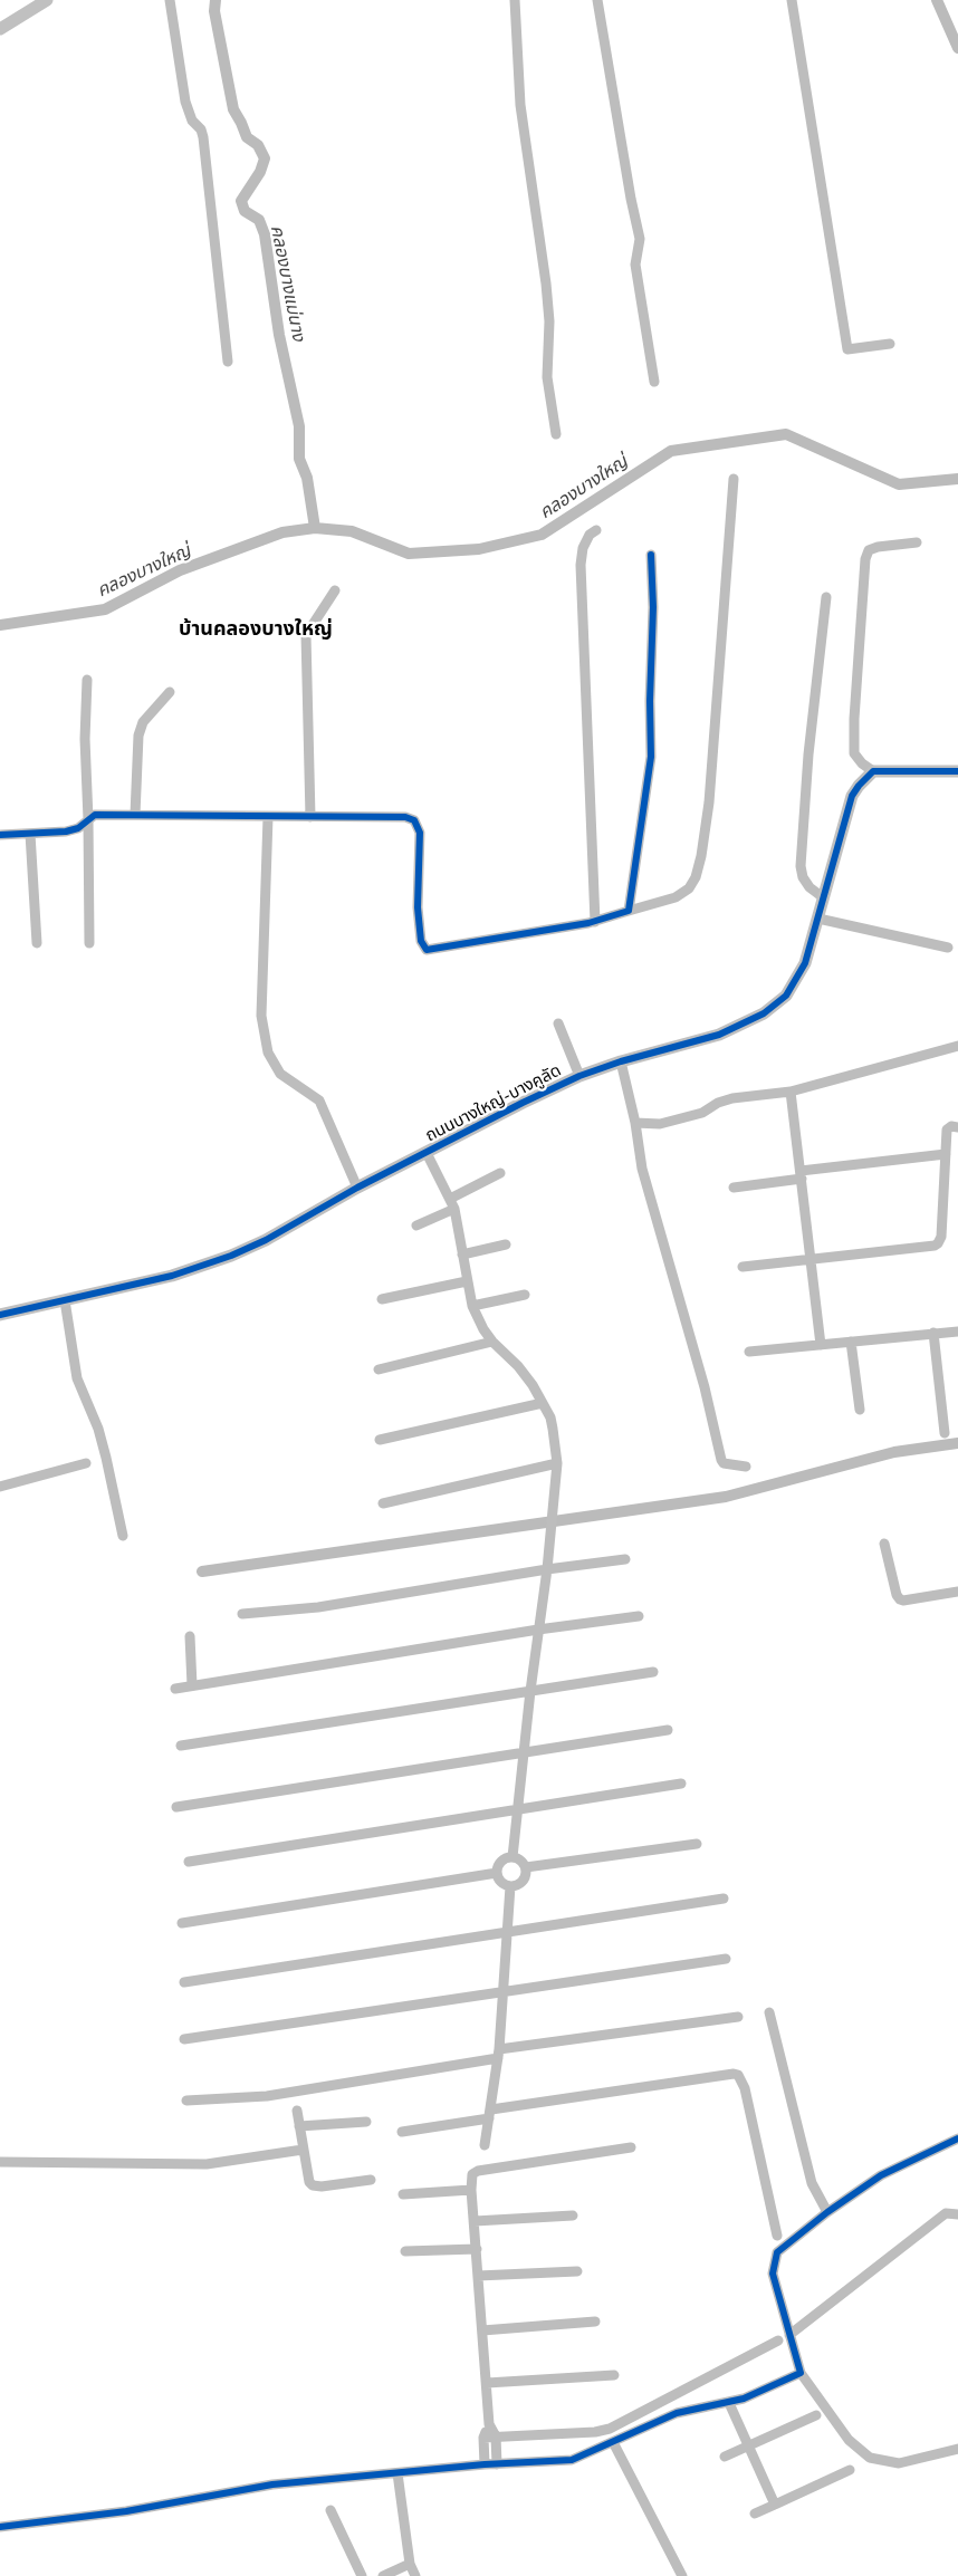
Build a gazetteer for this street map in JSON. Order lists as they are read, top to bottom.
{
  "streets": {
    "street": ["ถนนบางใหญ่-บางคูลัด"]
  },
  "districts": ["บ้านคลองบางใหญ่"],
  "water": ["คลองบางแม่นาง", "คลองบางใหญ่"]
}
